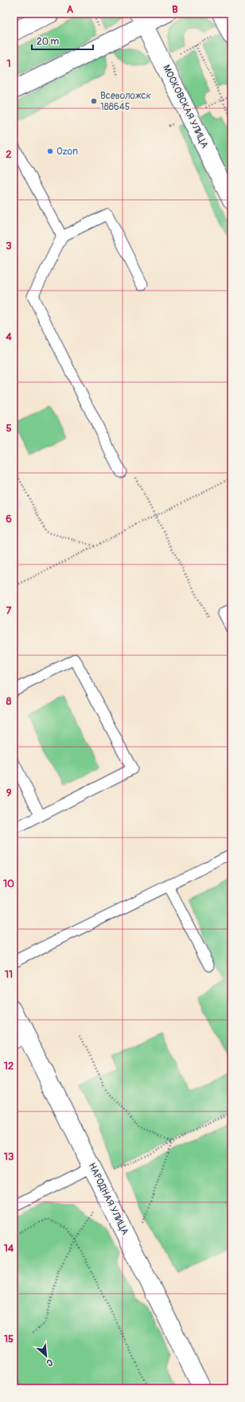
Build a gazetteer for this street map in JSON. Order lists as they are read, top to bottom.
{
  "streets": {
    "street": ["МОСКОВСКАЯ УЛИЦА", "НАРОДНАЯ УЛИЦА"]
  },
  "places": ["Всеволожск 188645", "Ozon"],
  "scale_bar": "20 m",
  "north": "bottom right",
  "grid": {
    "columns": ["A", "B"],
    "rows": [
      "1",
      "2",
      "3",
      "4",
      "5",
      "6",
      "7",
      "8",
      "9",
      "10",
      "11",
      "12",
      "13",
      "14",
      "15"
    ]
  }
}
